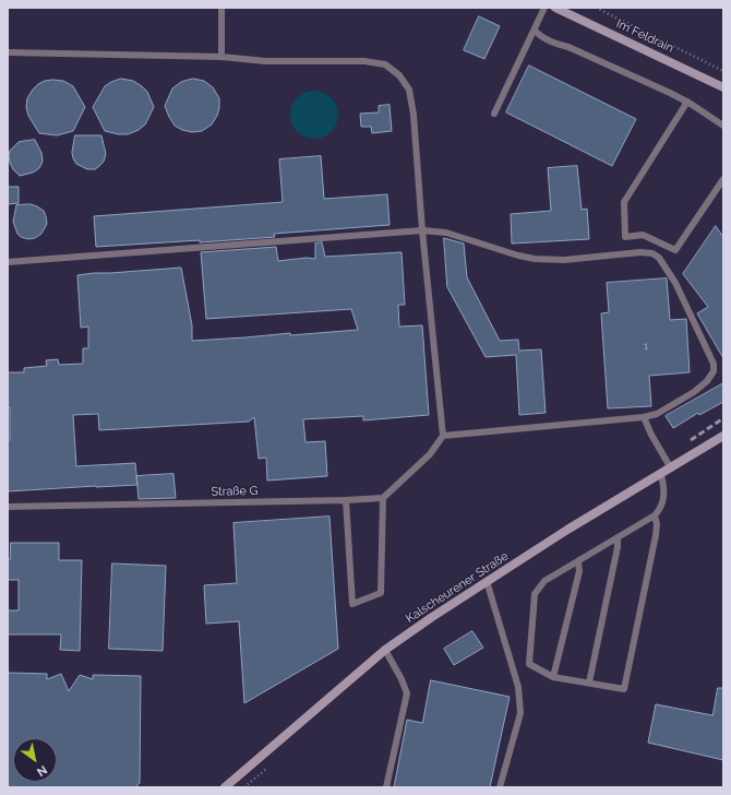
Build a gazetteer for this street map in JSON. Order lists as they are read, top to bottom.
{
  "streets": {
    "main road": ["Im Feldrain", "Kalscheurener Straße"],
    "lane": ["Straße G"]
  },
  "house_numbers": ["1"],
  "north": "bottom right"
}
